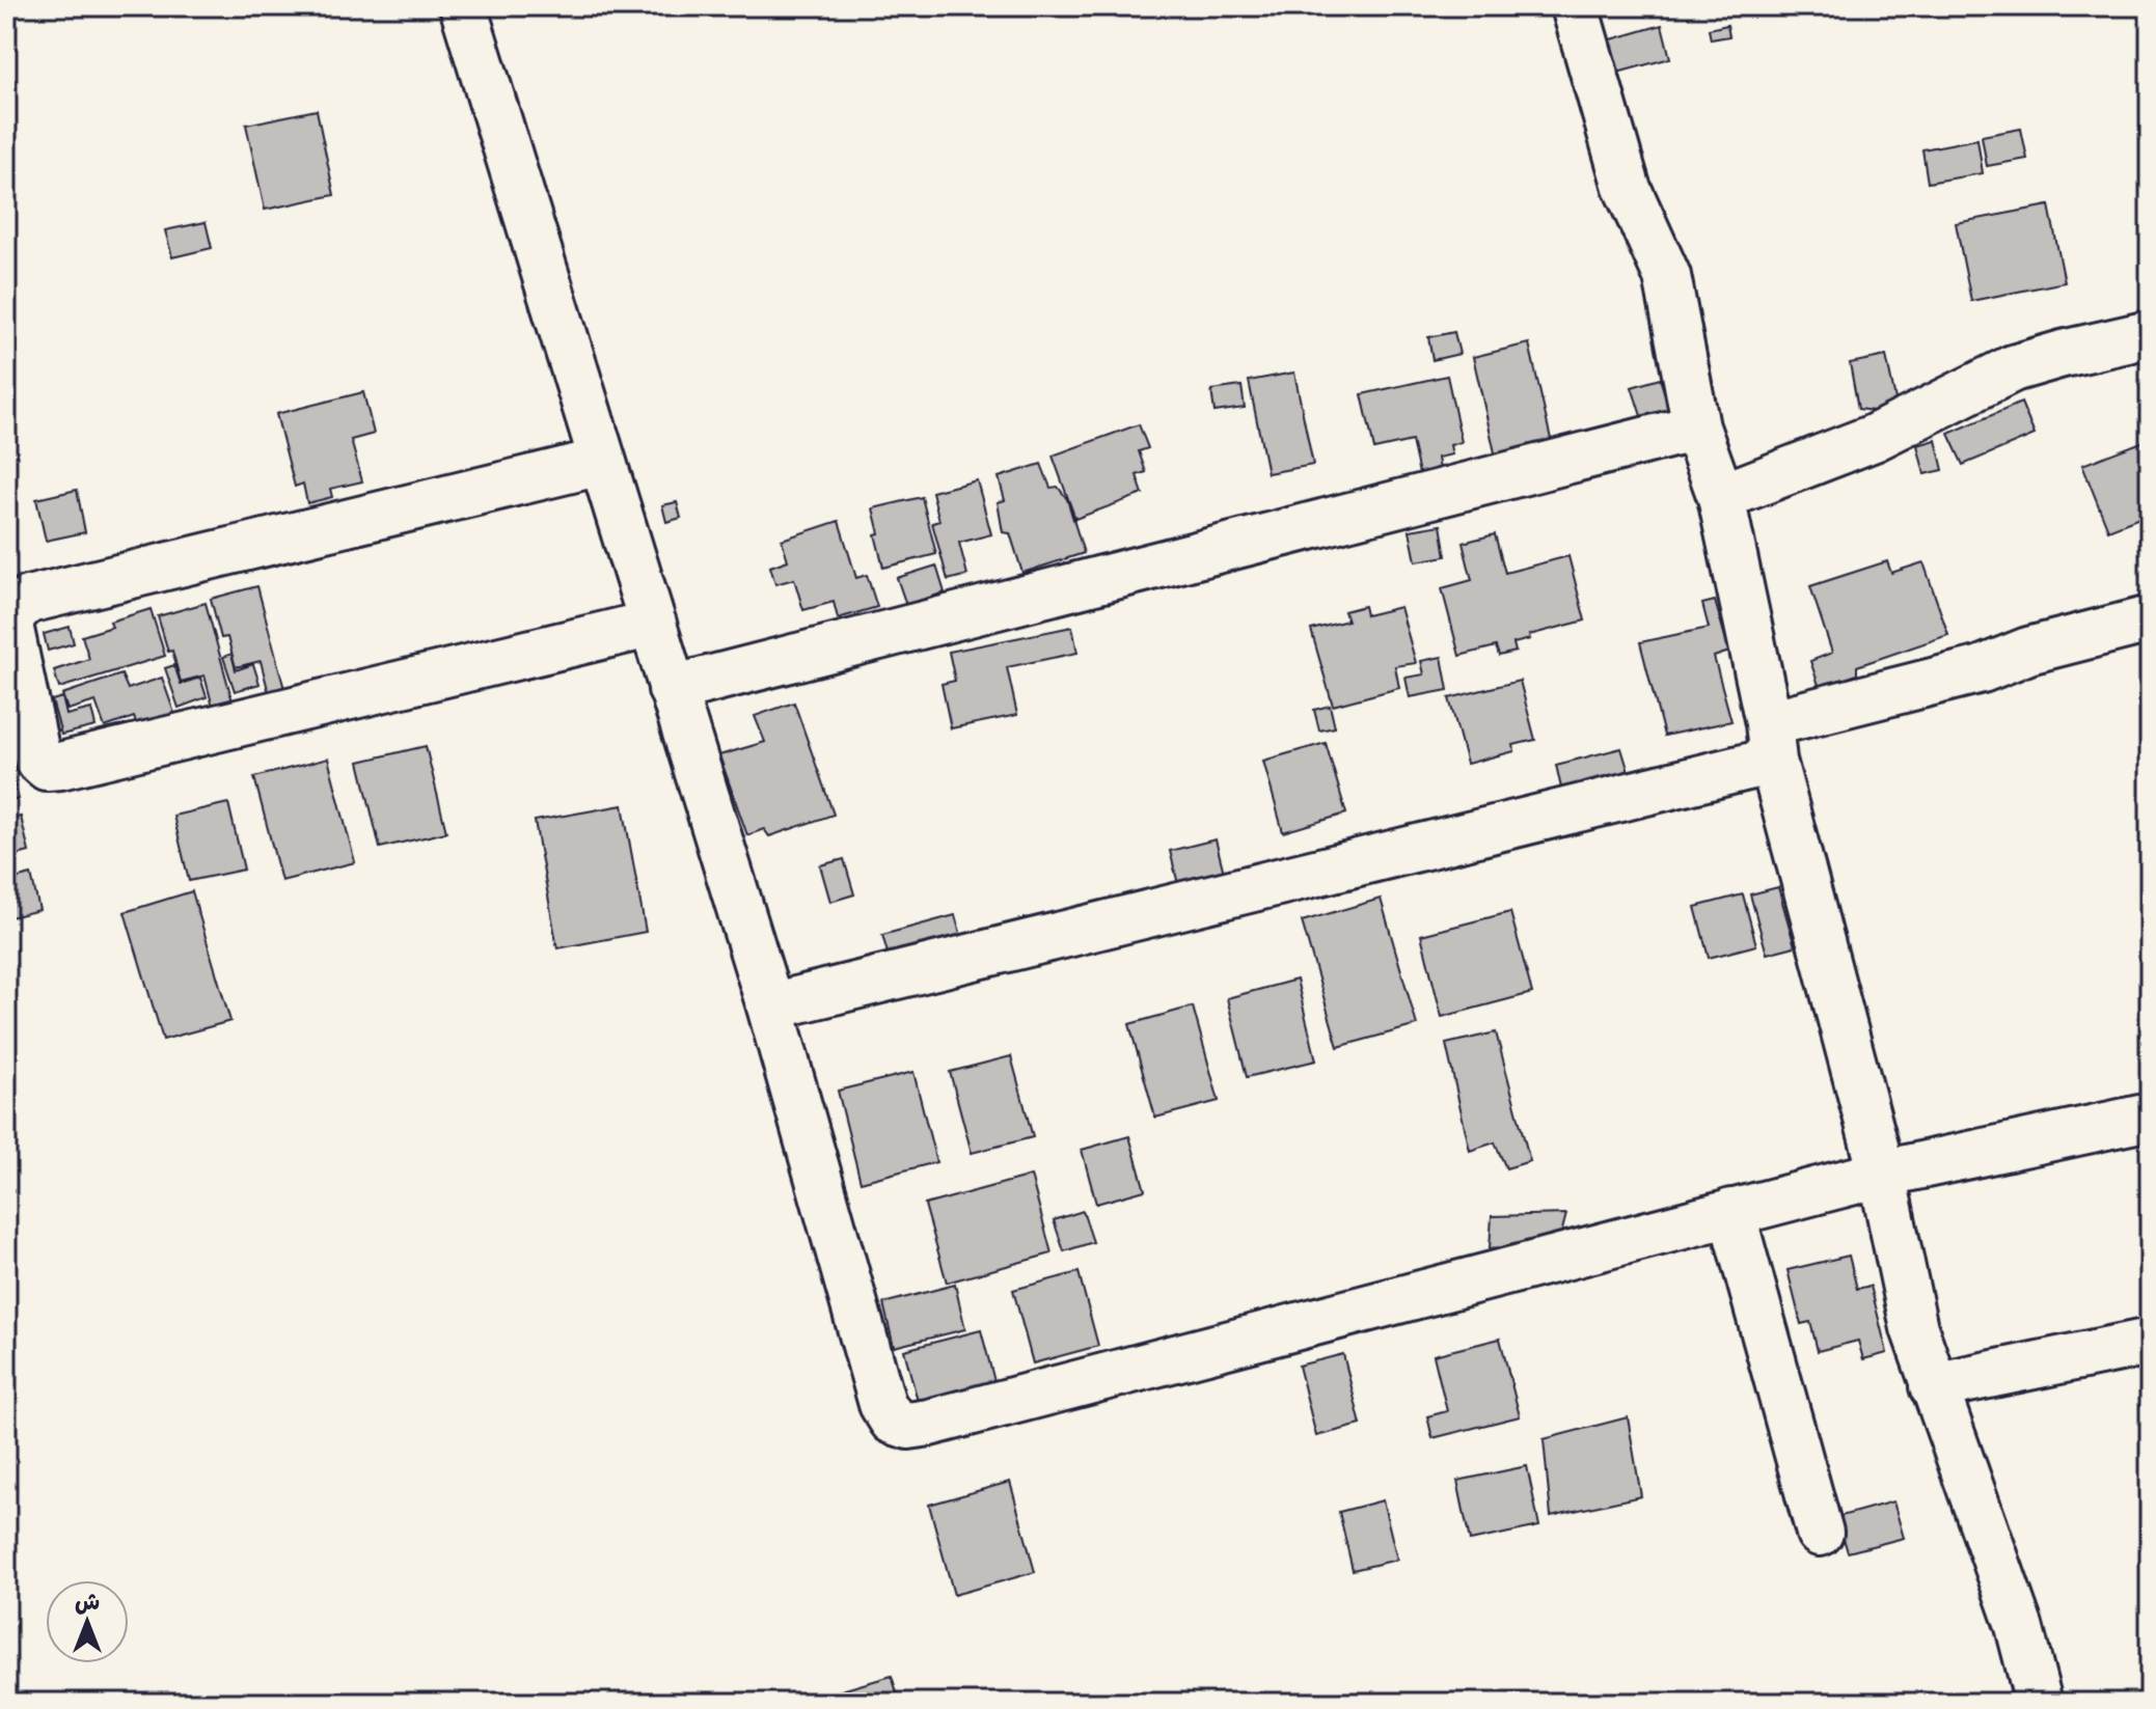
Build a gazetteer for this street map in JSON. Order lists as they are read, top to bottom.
{
  "north": "top"
}
